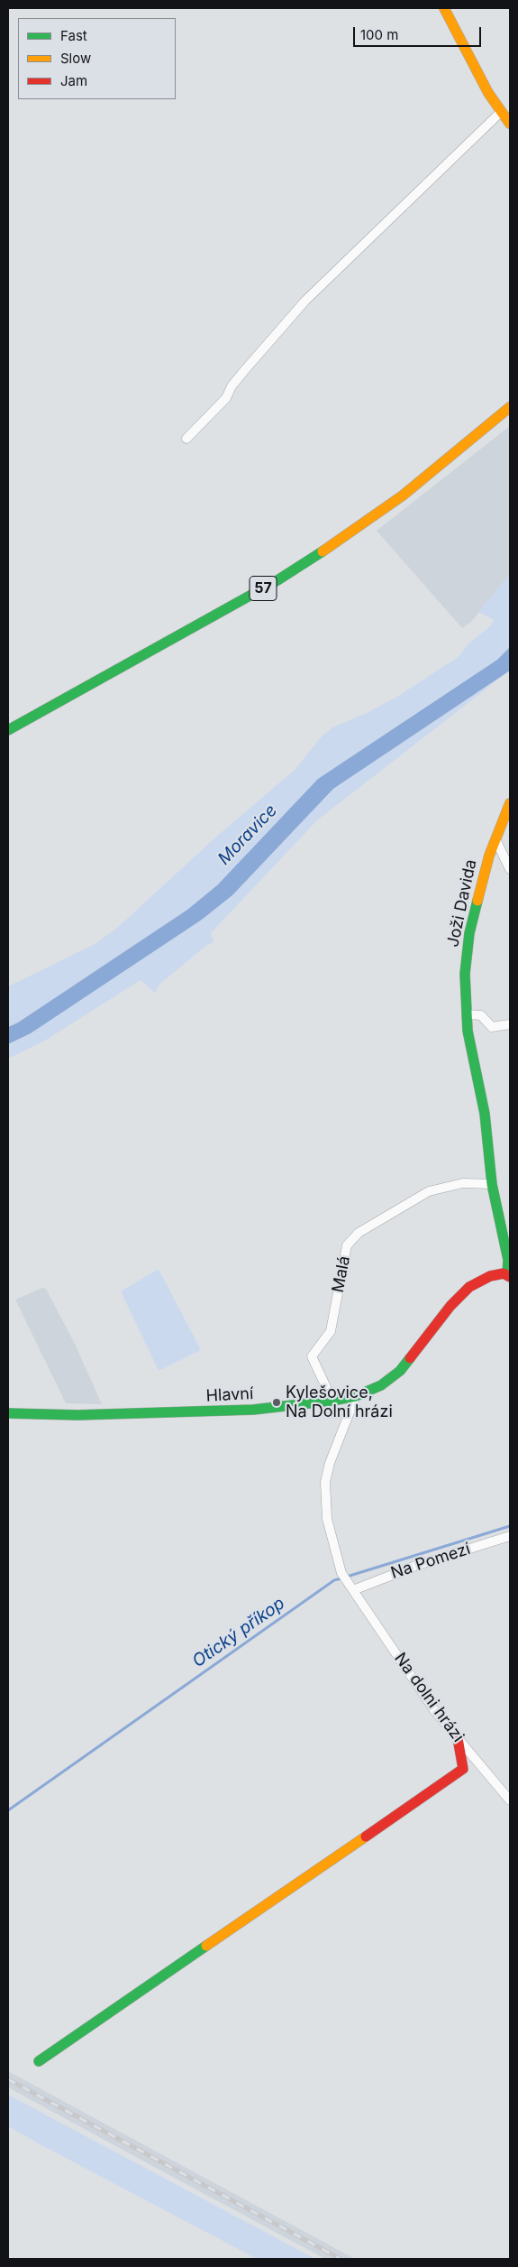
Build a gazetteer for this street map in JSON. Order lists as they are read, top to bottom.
{
  "streets": {
    "street": [
      "57",
      "Joži Davida",
      "Malá",
      "Hlavní",
      "Na Pomezí",
      "Na dolni hrázi"
    ]
  },
  "crossings": [
    ["Joži Davida", "Malá"],
    ["Joži Davida", "Hlavní"],
    ["Malá", "Hlavní"],
    ["Hlavní", "Na dolni hrázi"],
    ["Na Pomezí", "Na dolni hrázi"]
  ],
  "water": ["Moravice", "Otický příkop"],
  "places": ["Kylešovice, Na Dolní hrázi"],
  "legend": ["Fast", "Slow", "Jam"],
  "scale_bar": "100 m"
}
